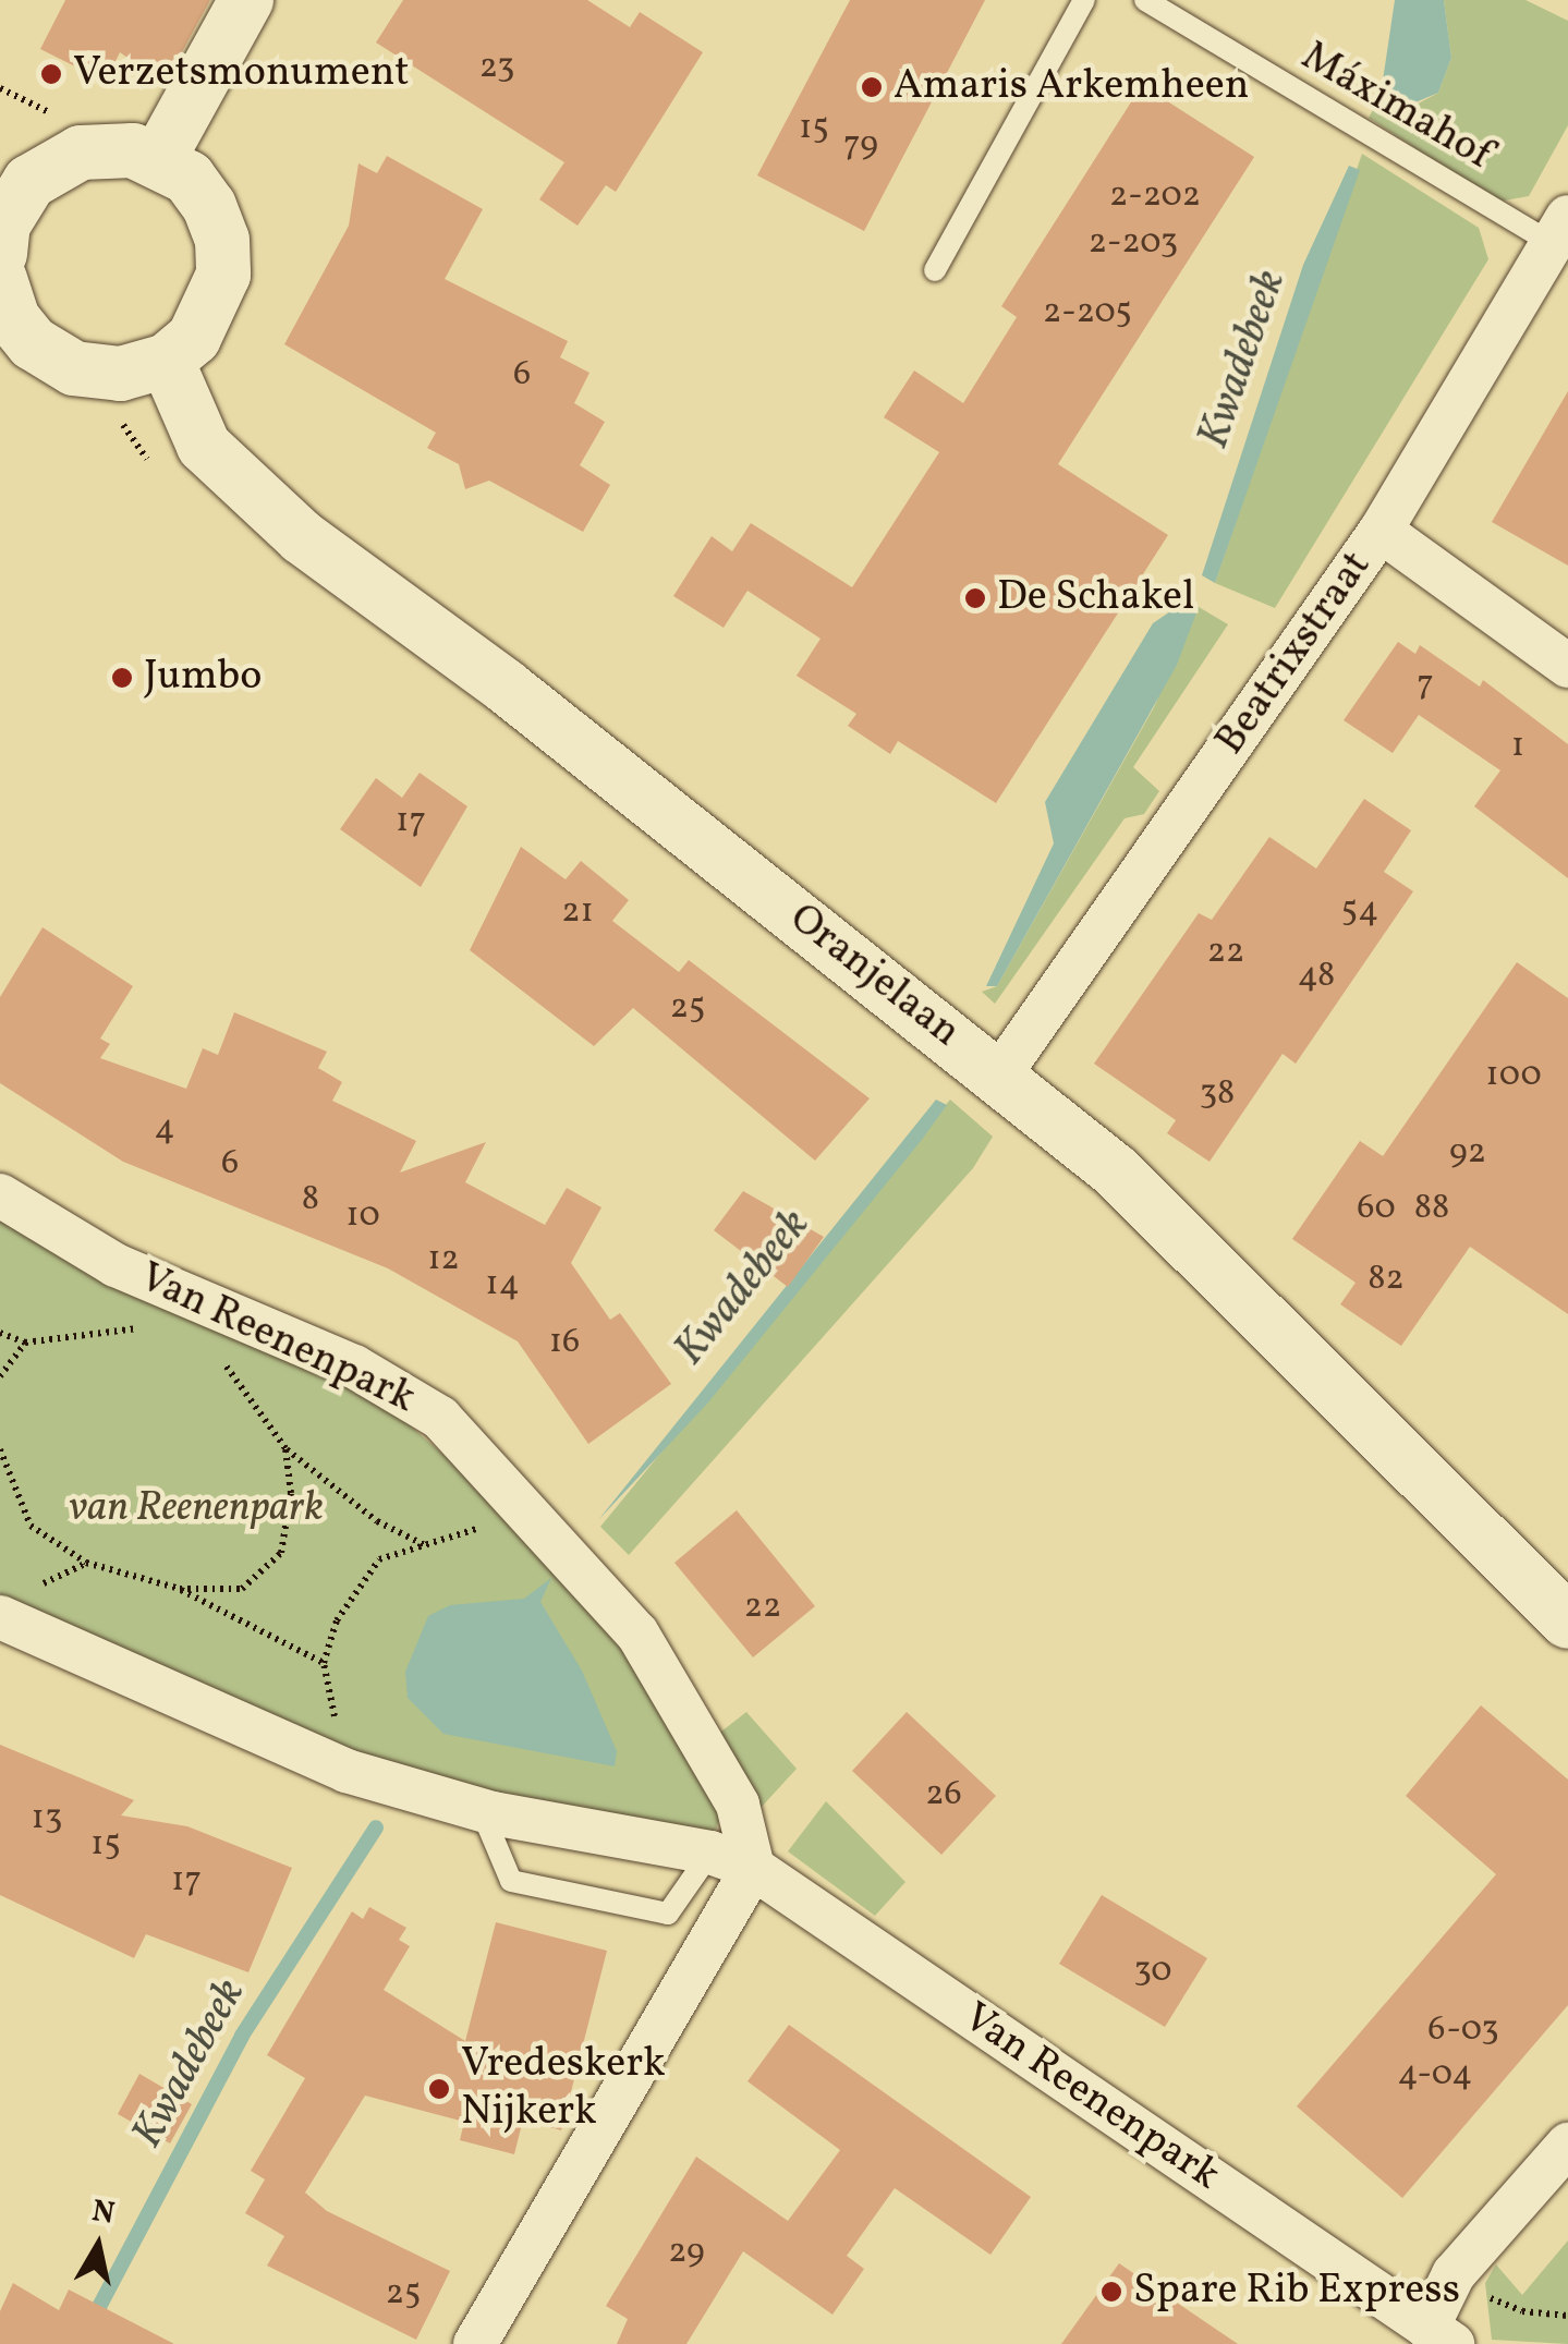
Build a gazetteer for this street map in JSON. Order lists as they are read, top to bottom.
{
  "streets": {
    "street": ["Beatrixstraat", "Oranjelaan", "Van Reenenpark"],
    "lane": ["Máximahof"]
  },
  "crossings": [
    ["Máximahof", "Beatrixstraat"],
    ["Beatrixstraat", "Oranjelaan"]
  ],
  "water": ["Kwadebeek"],
  "parks": ["van Reenenpark"],
  "places": [
    "Verzetsmonument",
    "Amaris Arkemheen",
    "De Schakel",
    "Jumbo",
    "Vredeskerk Nijkerk",
    "Spare Rib Express"
  ],
  "house_numbers": [
    "23",
    "15",
    "79",
    "2-202",
    "2-203",
    "2-205",
    "6",
    "7",
    "1",
    "17",
    "54",
    "21",
    "22",
    "48",
    "25",
    "100",
    "38",
    "4",
    "92",
    "6",
    "8",
    "60",
    "88",
    "10",
    "12",
    "82",
    "14",
    "16",
    "22",
    "26",
    "13",
    "15",
    "17",
    "30",
    "6-03",
    "4-04",
    "29",
    "25"
  ],
  "north": "top"
}
